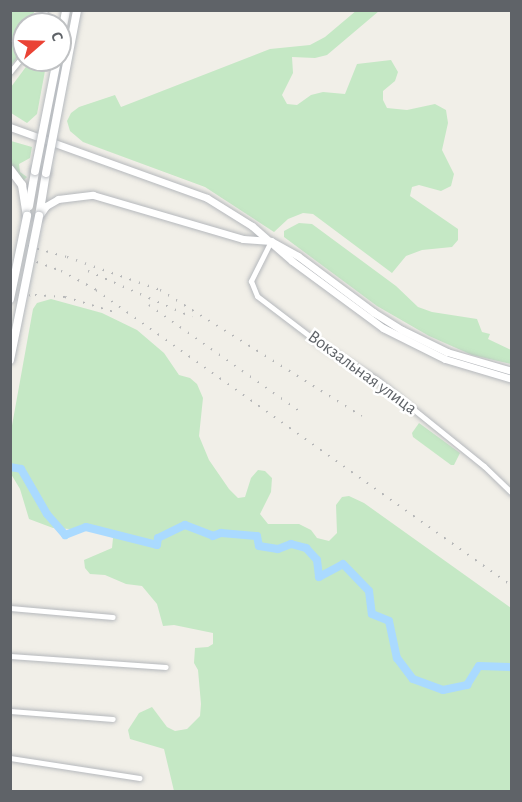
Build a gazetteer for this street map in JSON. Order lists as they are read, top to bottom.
{
  "streets": {
    "street": ["Вокзальная улица"]
  },
  "north": "right"
}
